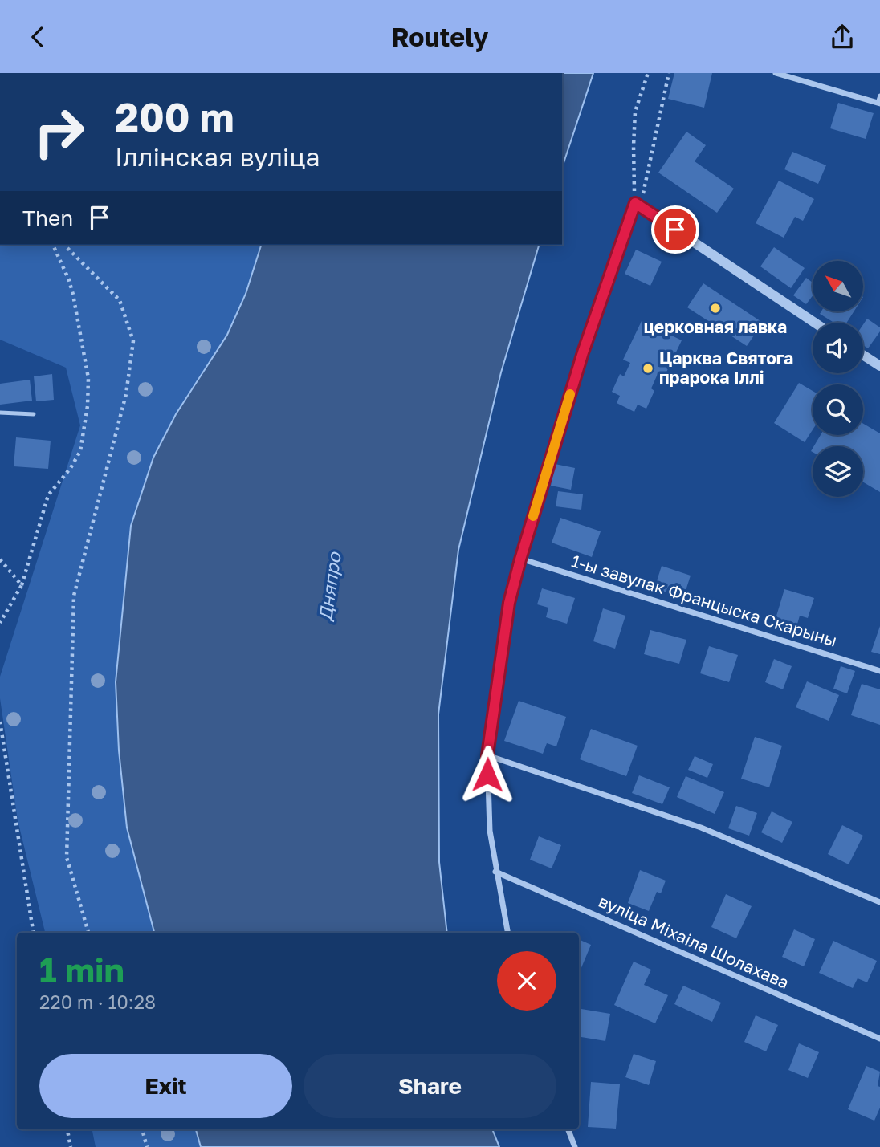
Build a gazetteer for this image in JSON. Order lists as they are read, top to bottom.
{
  "streets": {
    "street": ["1-ы завулак Францыска Скарыны", "вуліца Міхаіла Шолахава"]
  },
  "water": ["Дняпро"],
  "places": ["церковная лавка", "Царква Святога прарока Іллі"],
  "north": "top left",
  "page": {
    "header": "Routely",
    "turn": ["200 m", "Іллінская вуліца"],
    "then": "Then",
    "heading": ["1 min", "220 m · 10:28"],
    "buttons": ["Exit", "Share"]
  }
}
